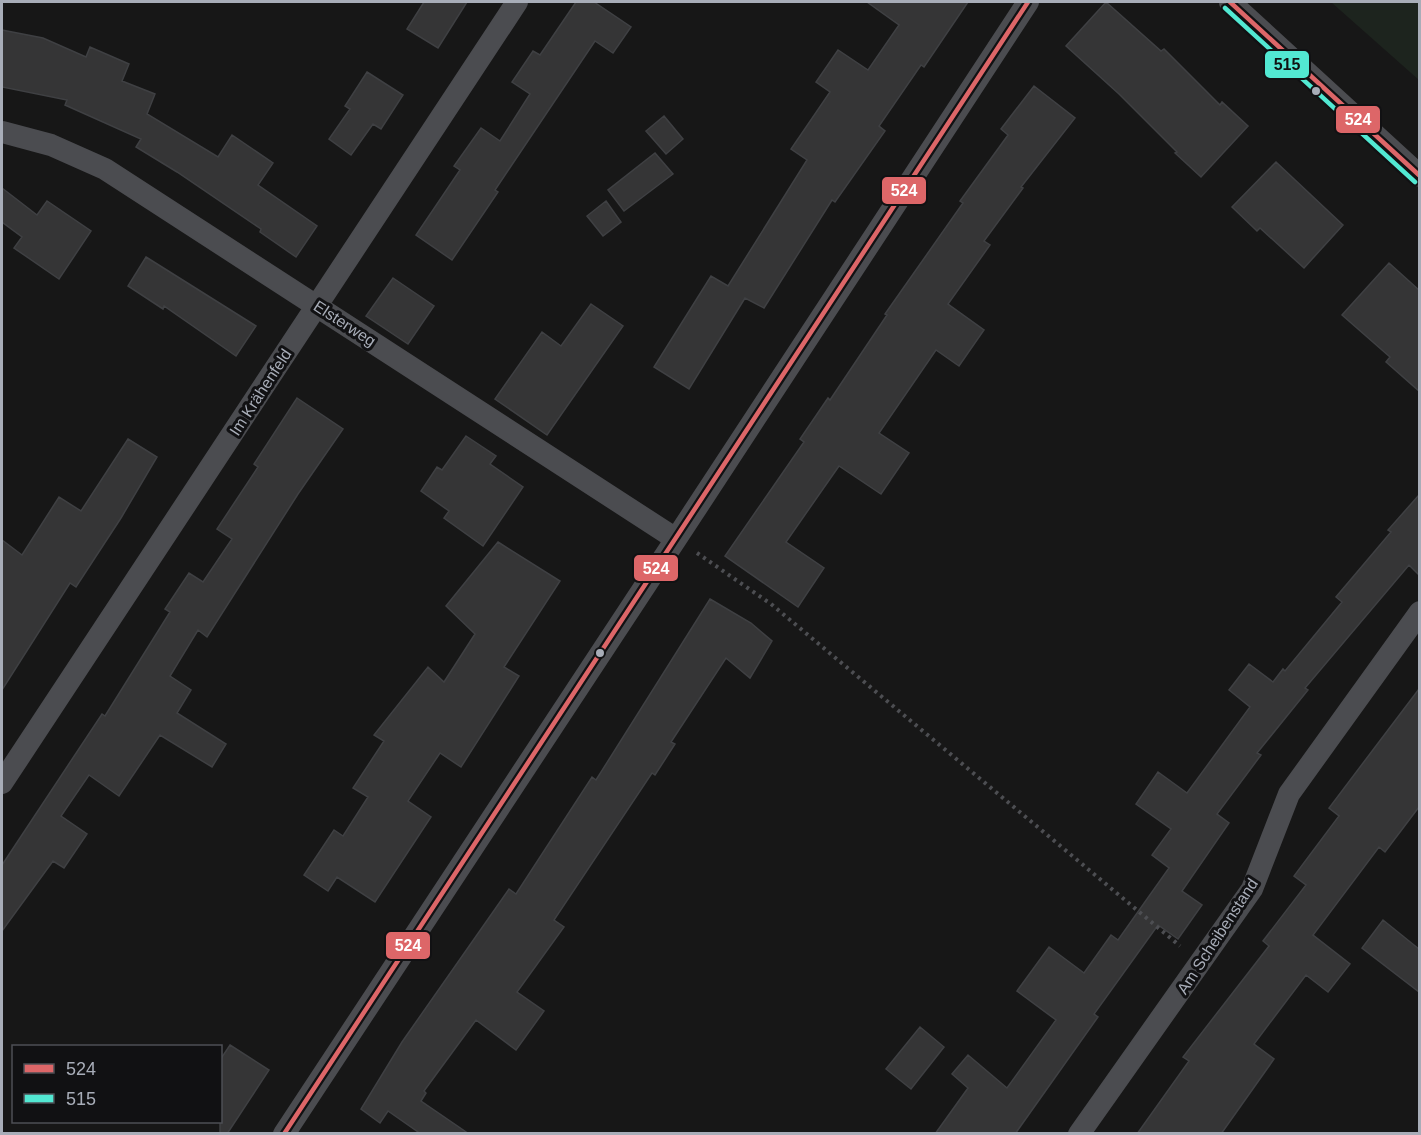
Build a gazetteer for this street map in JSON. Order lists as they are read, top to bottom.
{
  "streets": {
    "street": ["Elsterweg", "Im Krähenfeld", "Am Scheibenstand"]
  },
  "crossings": [
    ["Elsterweg", "Im Krähenfeld"]
  ],
  "lines": ["transit line 524", "transit line 515"],
  "legend": ["524", "515"]
}
